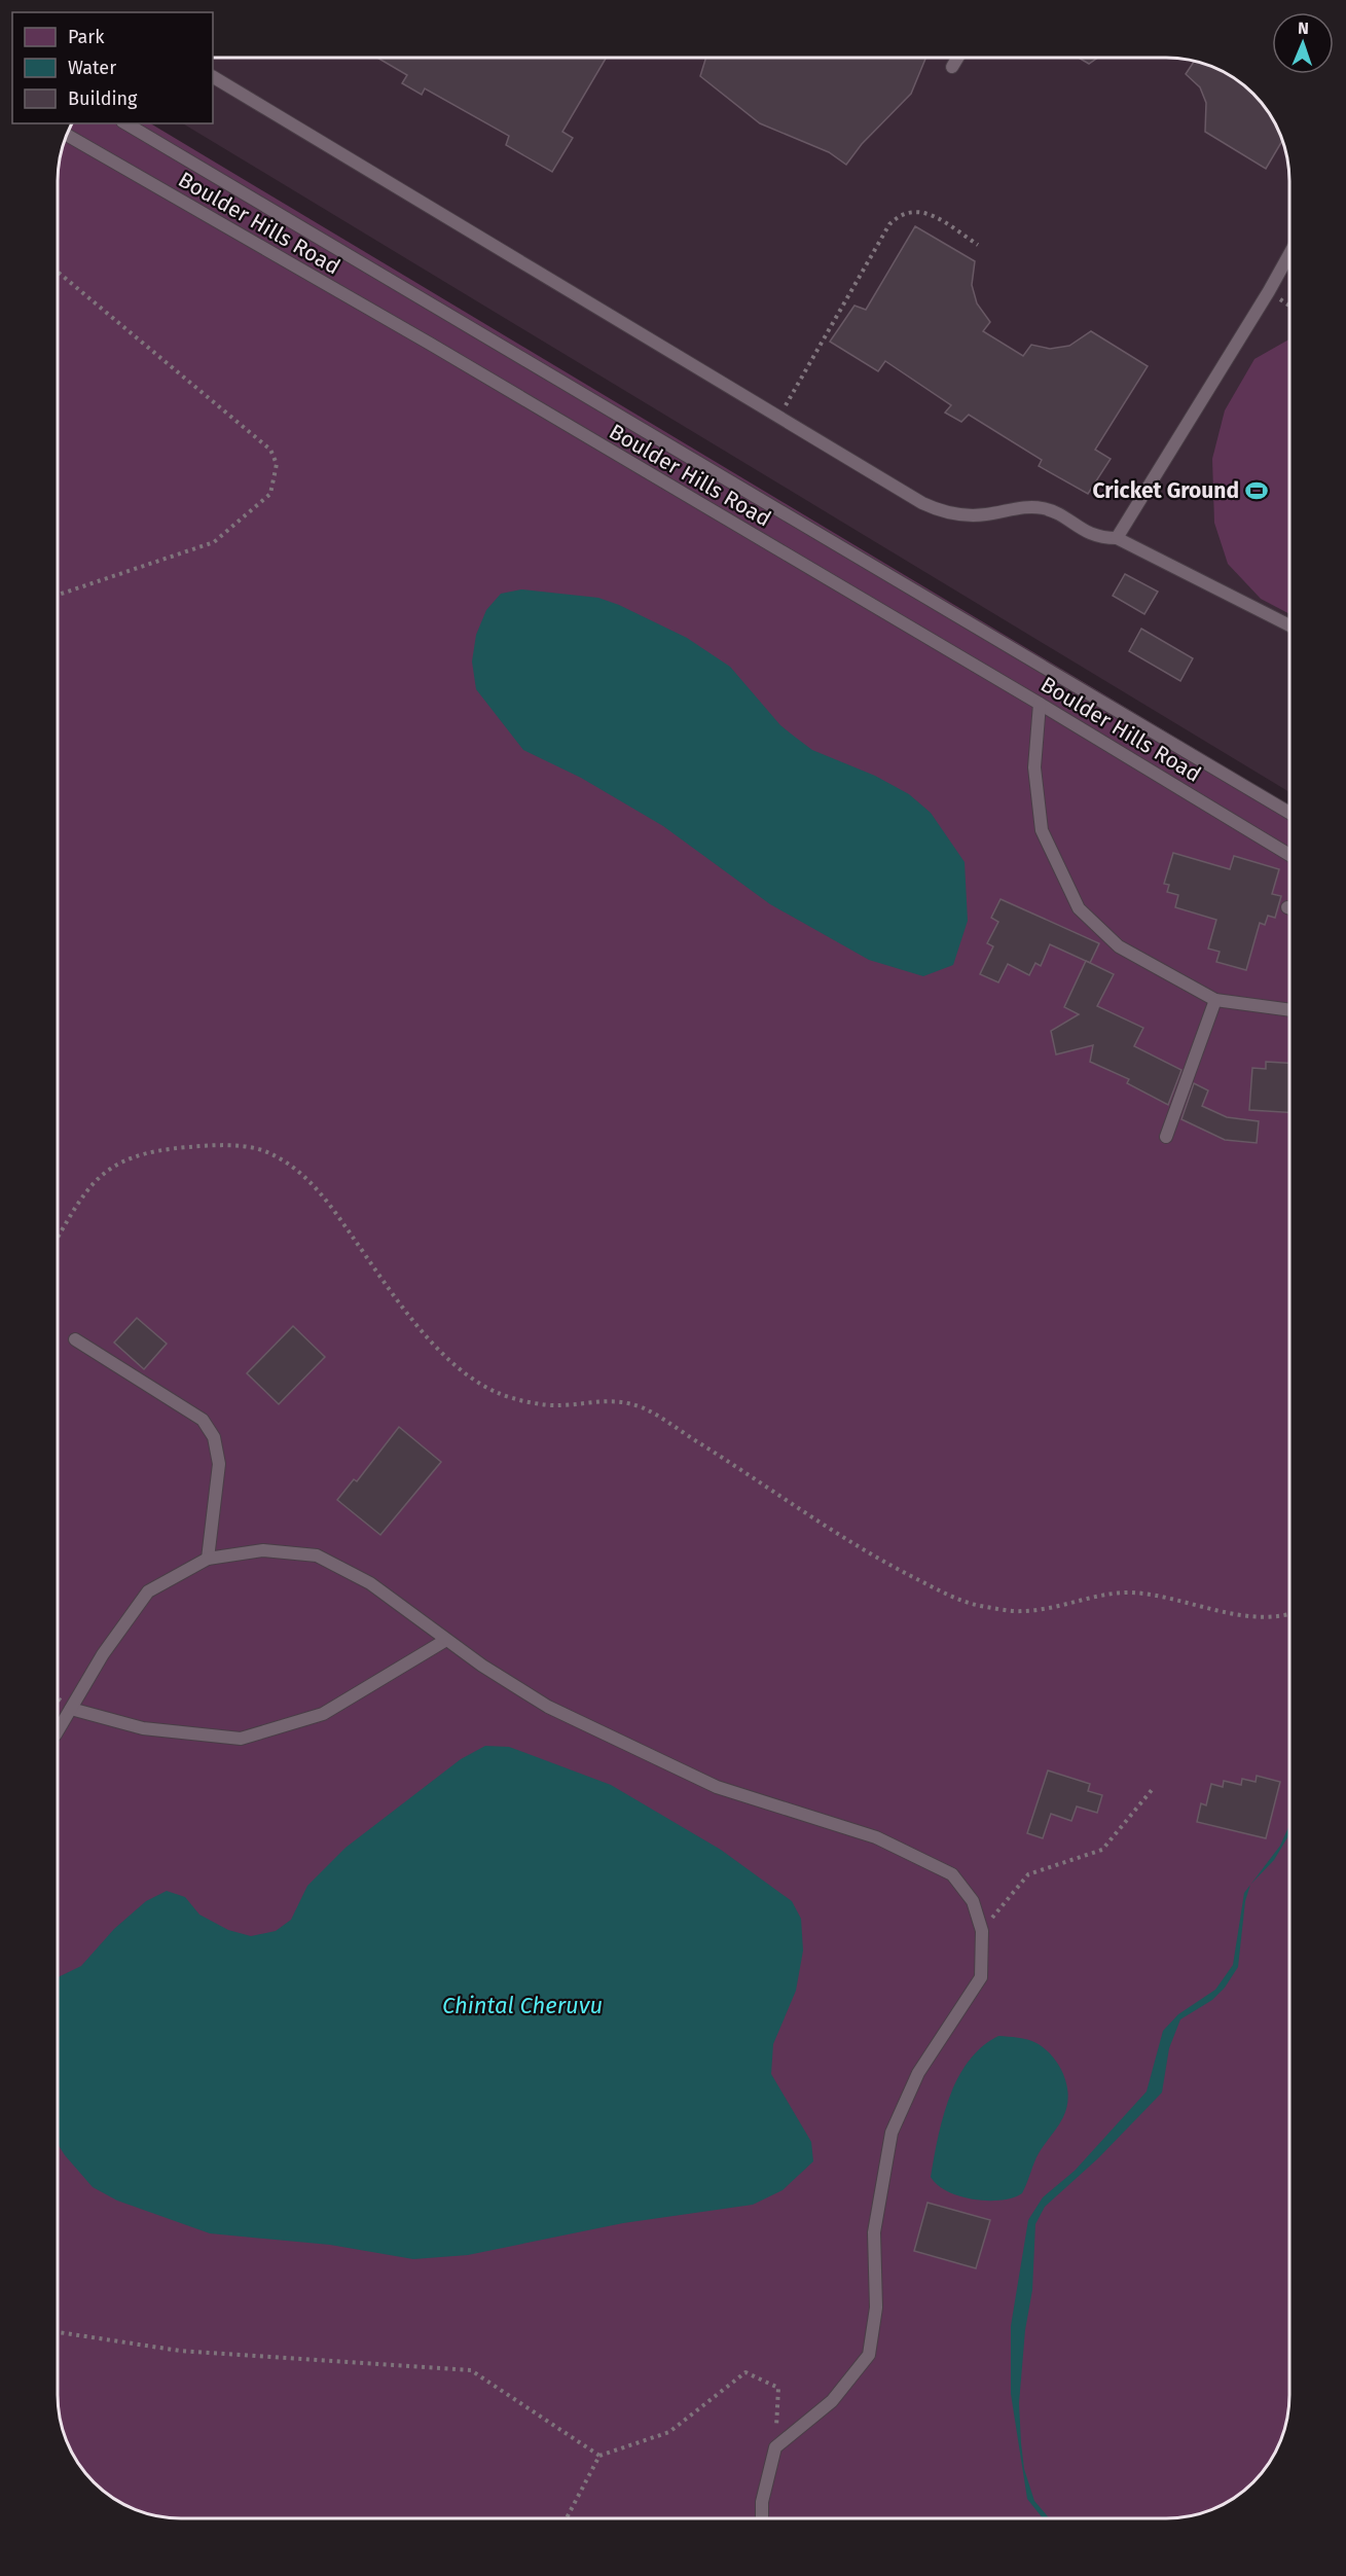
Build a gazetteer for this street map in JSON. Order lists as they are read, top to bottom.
{
  "streets": {
    "lane": ["Boulder Hills Road"]
  },
  "water": ["Chintal Cheruvu"],
  "places": {
    "sports": ["Cricket Ground"]
  },
  "legend": ["Park", "Water", "Building"],
  "north": "top"
}
